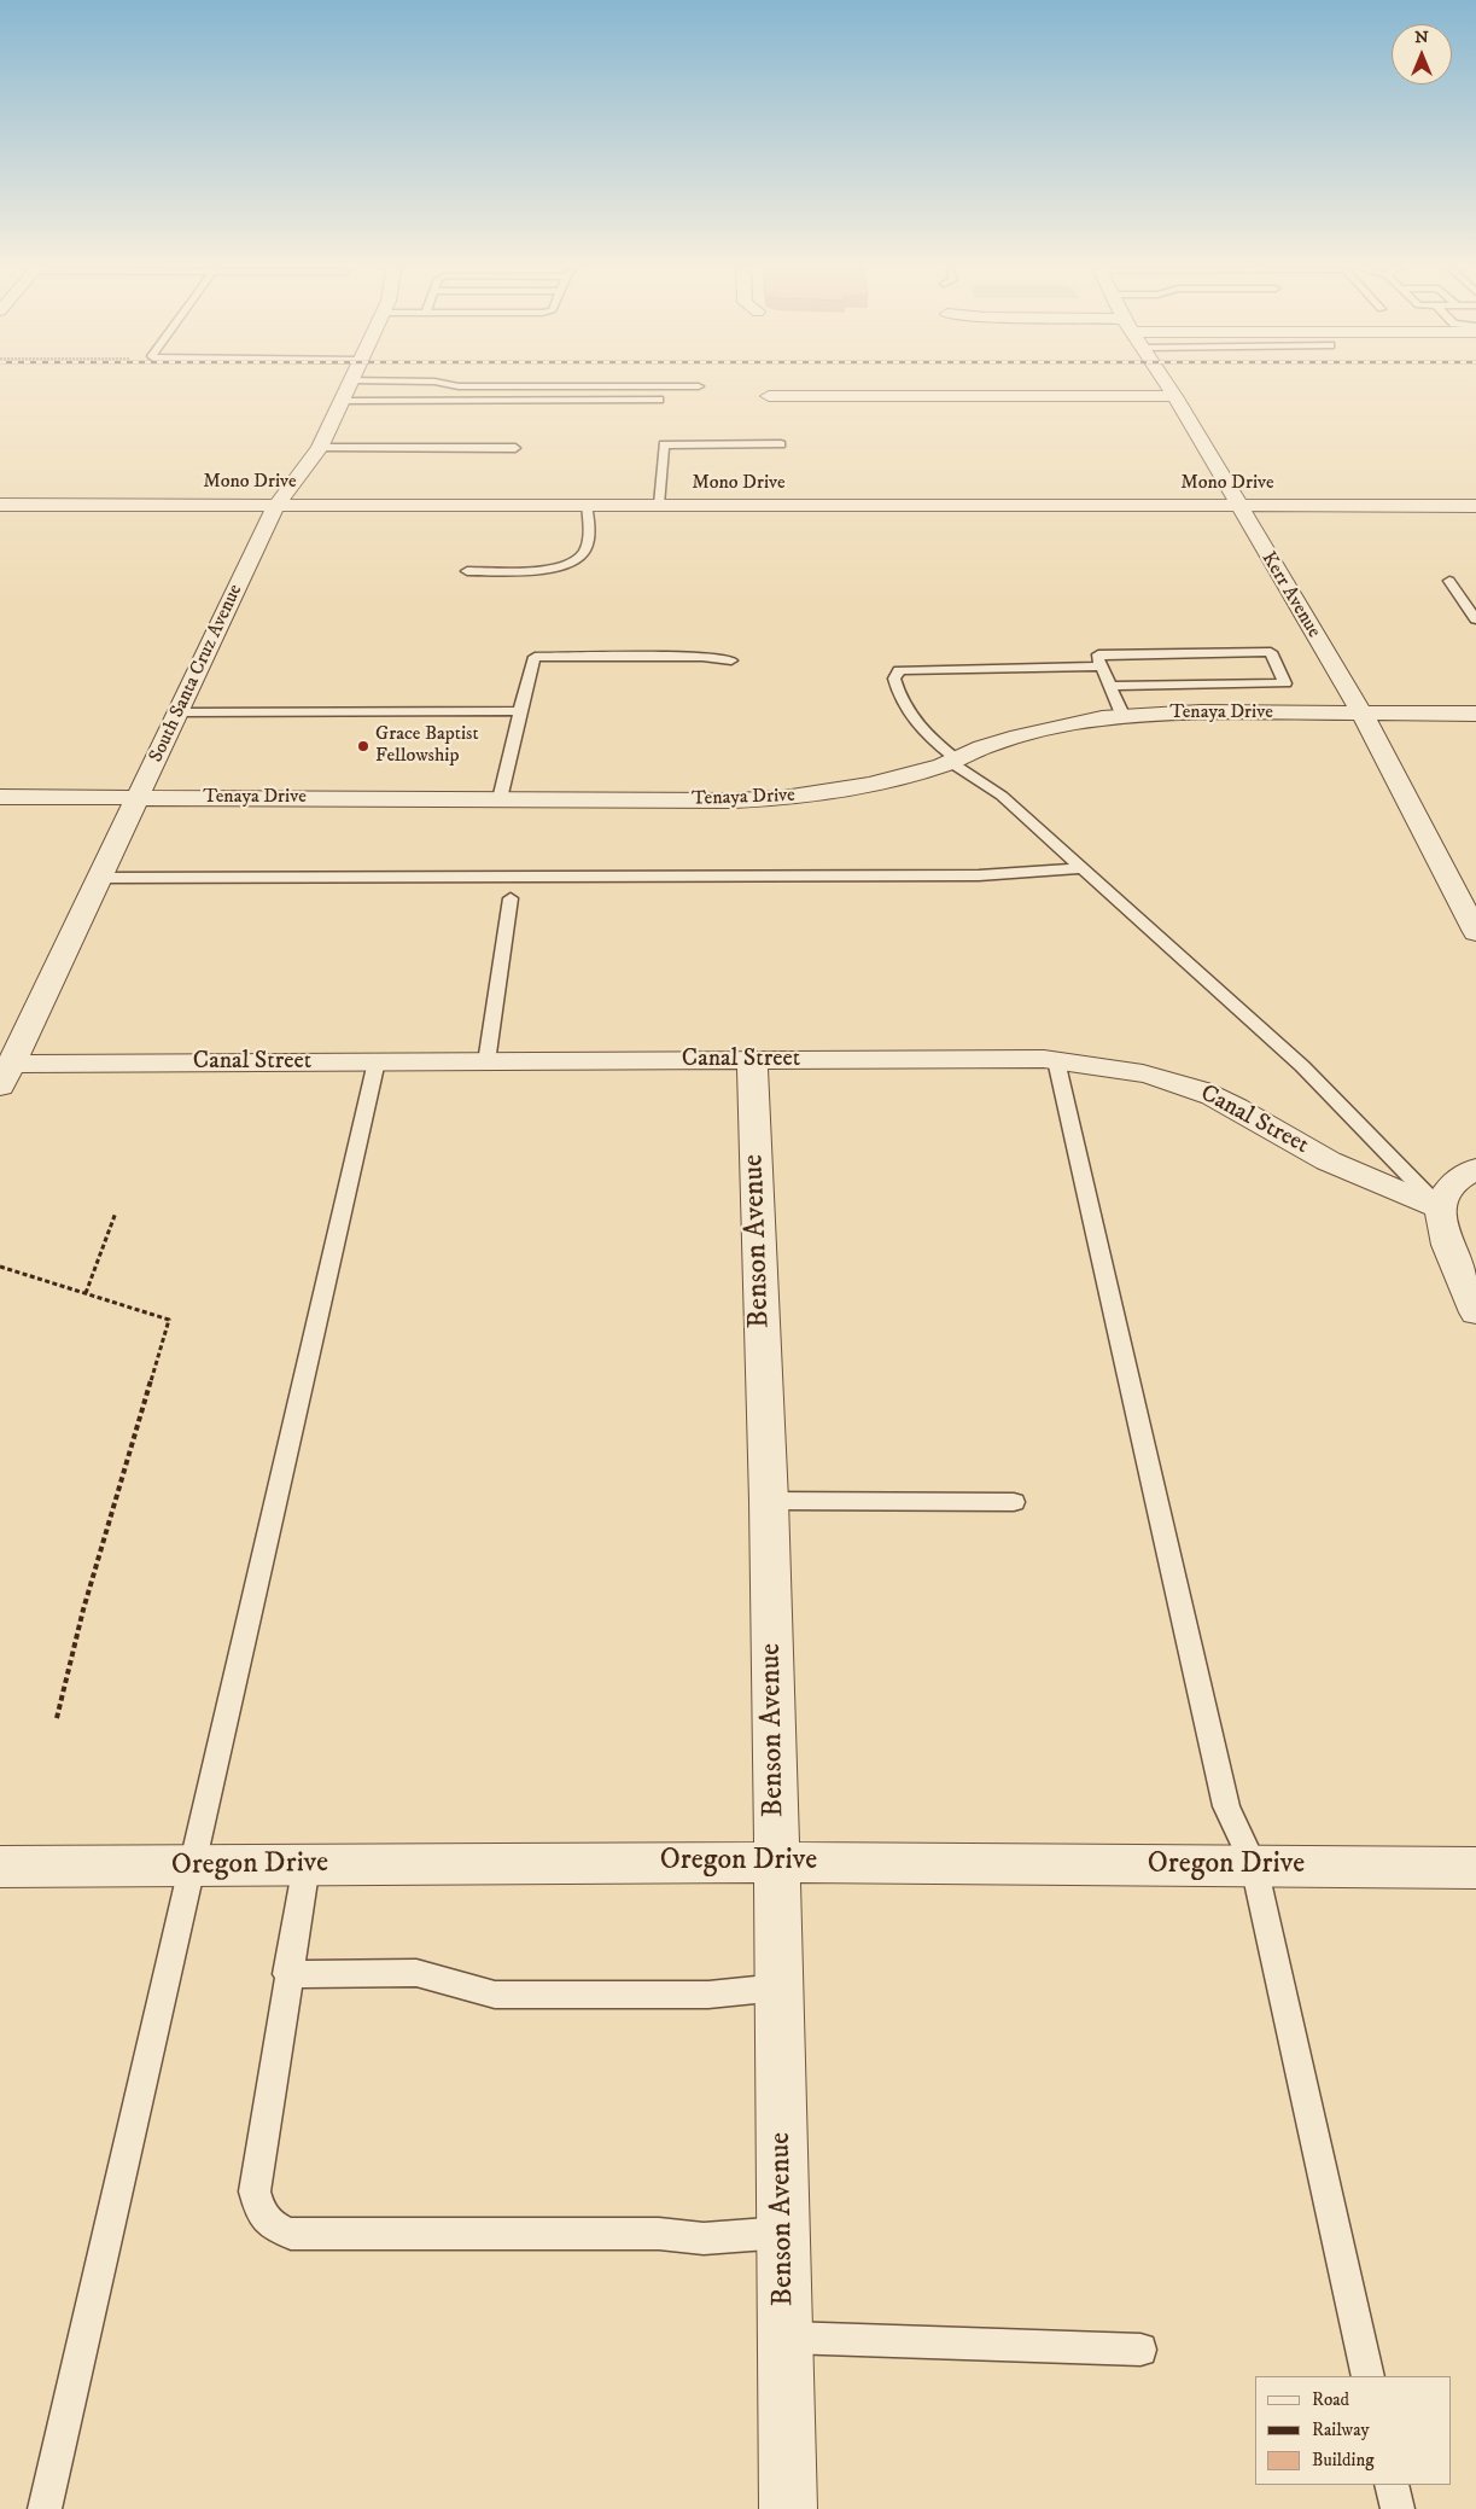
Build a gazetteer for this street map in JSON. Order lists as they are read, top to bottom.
{
  "streets": {
    "street": [
      "Mono Drive",
      "Kerr Avenue",
      "South Santa Cruz Avenue",
      "Tenaya Drive",
      "Canal Street",
      "Benson Avenue",
      "Oregon Drive"
    ]
  },
  "crossings": [
    ["Mono Drive", "Kerr Avenue"],
    ["Mono Drive", "South Santa Cruz Avenue"],
    ["Kerr Avenue", "Tenaya Drive"],
    ["South Santa Cruz Avenue", "Tenaya Drive"],
    ["South Santa Cruz Avenue", "Canal Street"],
    ["Canal Street", "Benson Avenue"],
    ["Benson Avenue", "Oregon Drive"]
  ],
  "places": ["Grace Baptist Fellowship"],
  "legend": ["Road", "Railway", "Building"],
  "north": "top"
}
